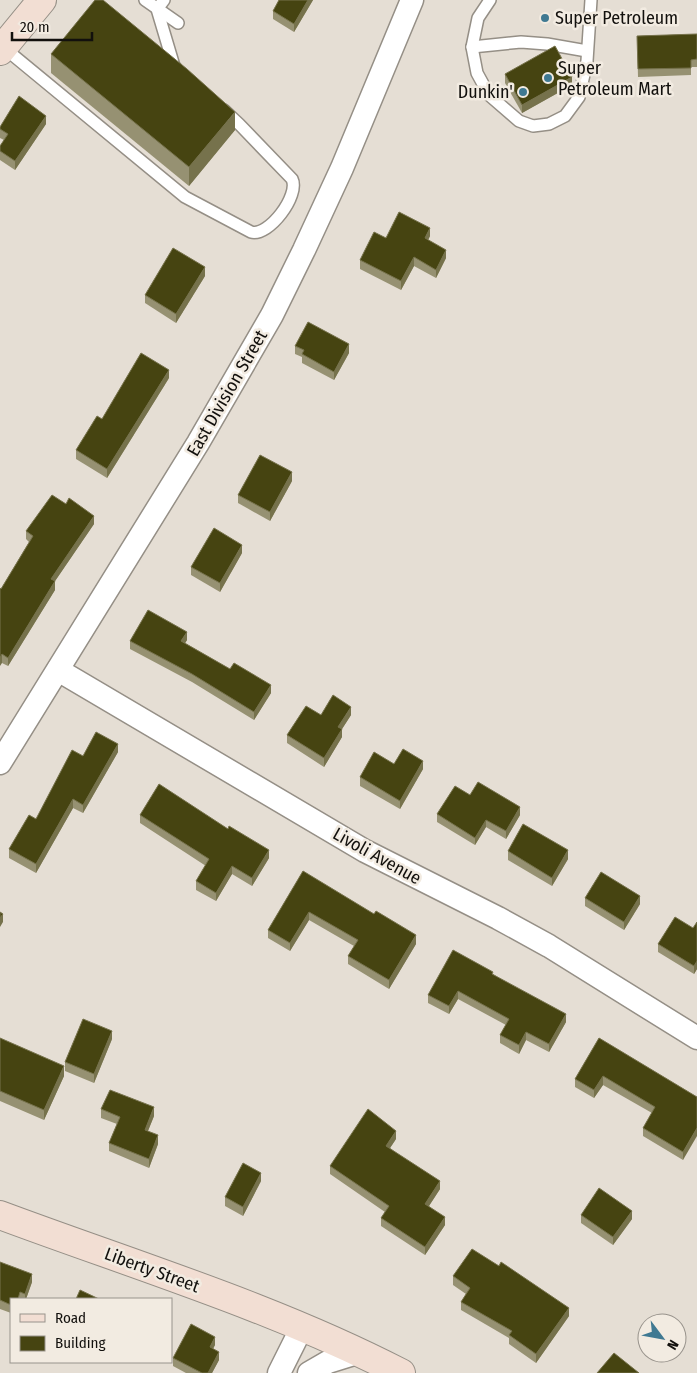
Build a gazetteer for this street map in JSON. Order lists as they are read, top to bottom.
{
  "streets": {
    "main road": ["Liberty Street"],
    "street": ["East Division Street", "Livoli Avenue"]
  },
  "crossings": [
    ["East Division Street", "Livoli Avenue"]
  ],
  "places": ["Super Petroleum", "Super Petroleum Mart", "Dunkin'"],
  "legend": ["Road", "Building"],
  "scale_bar": "20 m",
  "north": "bottom right"
}
